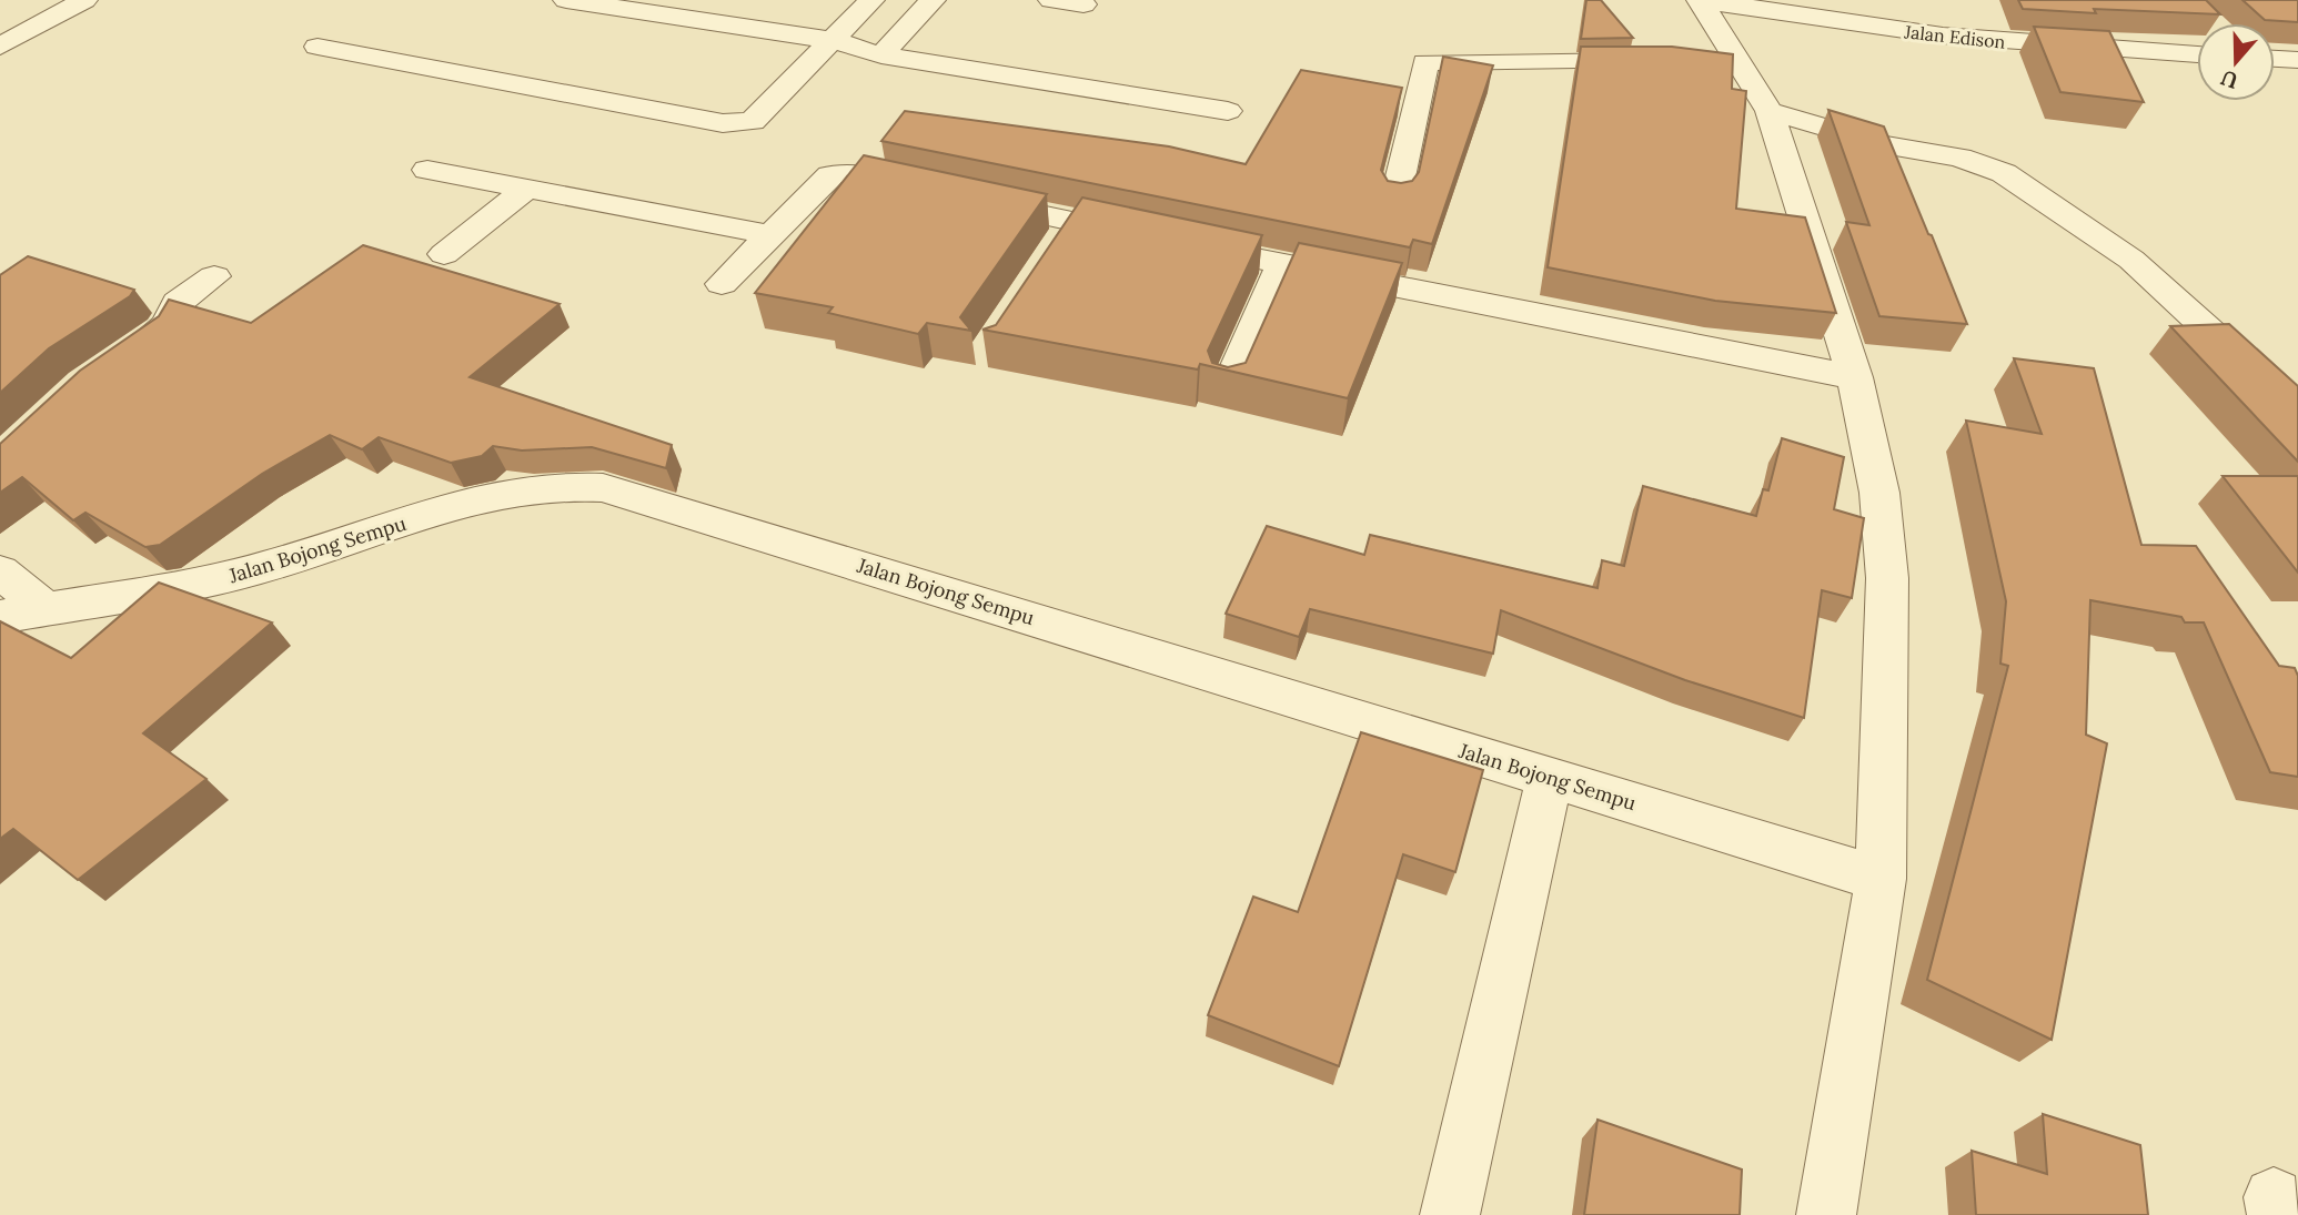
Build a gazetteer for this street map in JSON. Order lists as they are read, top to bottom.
{
  "streets": {
    "street": ["Jalan Edison", "Jalan Bojong Sempu"]
  },
  "north": "bottom"
}
